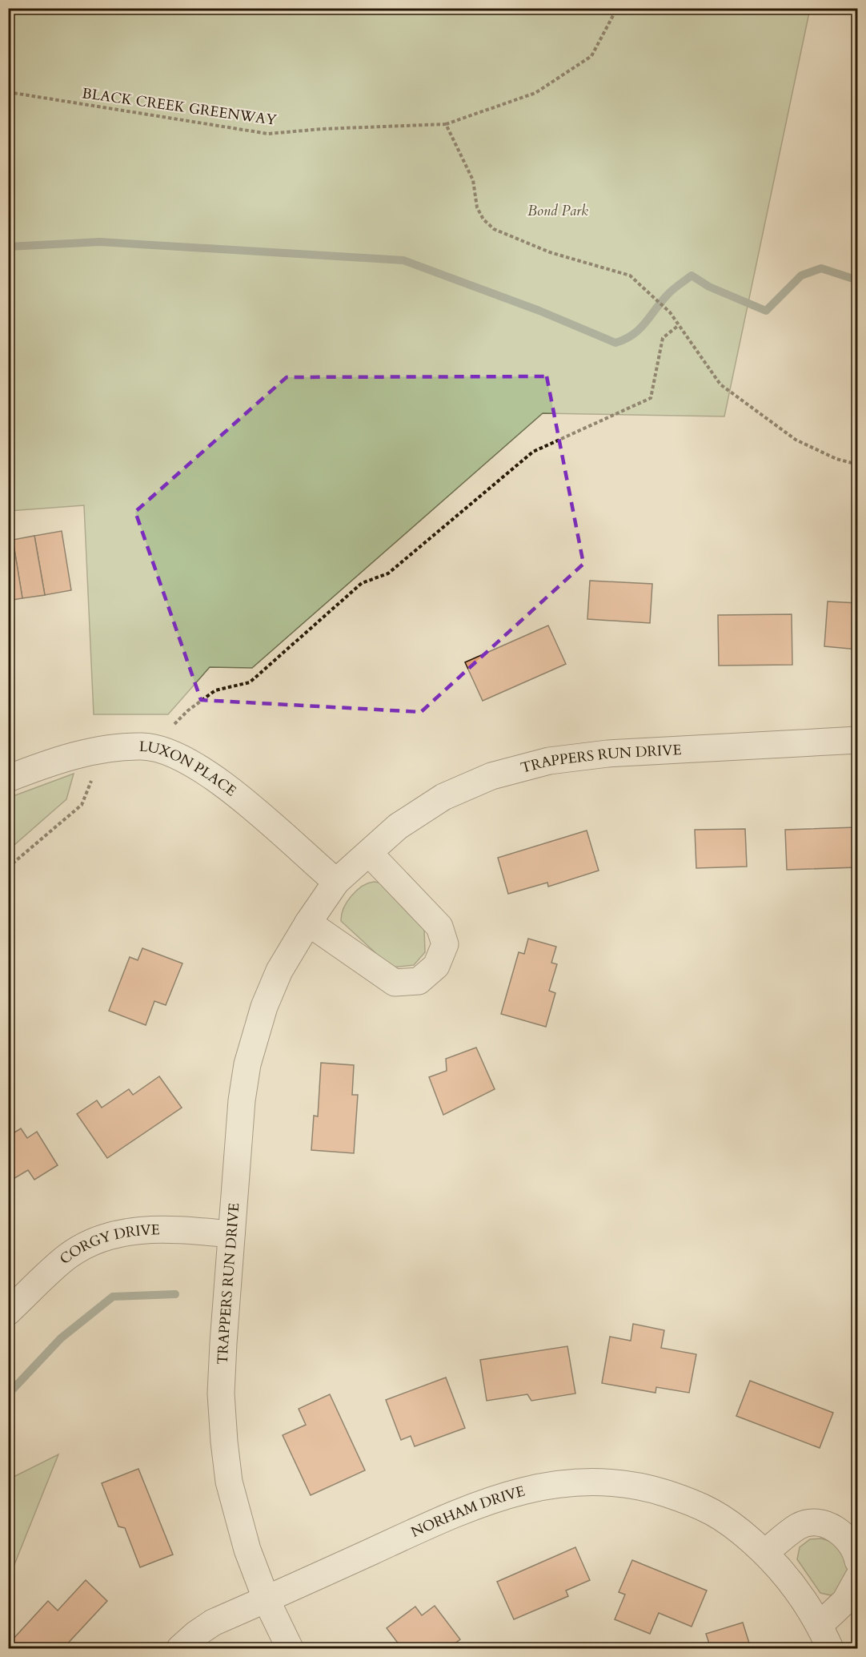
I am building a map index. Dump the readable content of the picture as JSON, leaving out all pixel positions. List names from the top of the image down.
{
  "streets": {
    "street": [
      "TRAPPERS RUN DRIVE",
      "LUXON PLACE",
      "CORGY DRIVE",
      "NORHAM DRIVE"
    ],
    "path": ["BLACK CREEK GREENWAY"]
  },
  "crossings": [
    ["TRAPPERS RUN DRIVE", "LUXON PLACE"],
    ["TRAPPERS RUN DRIVE", "CORGY DRIVE"],
    ["TRAPPERS RUN DRIVE", "NORHAM DRIVE"]
  ],
  "parks": ["Bond Park"]
}
